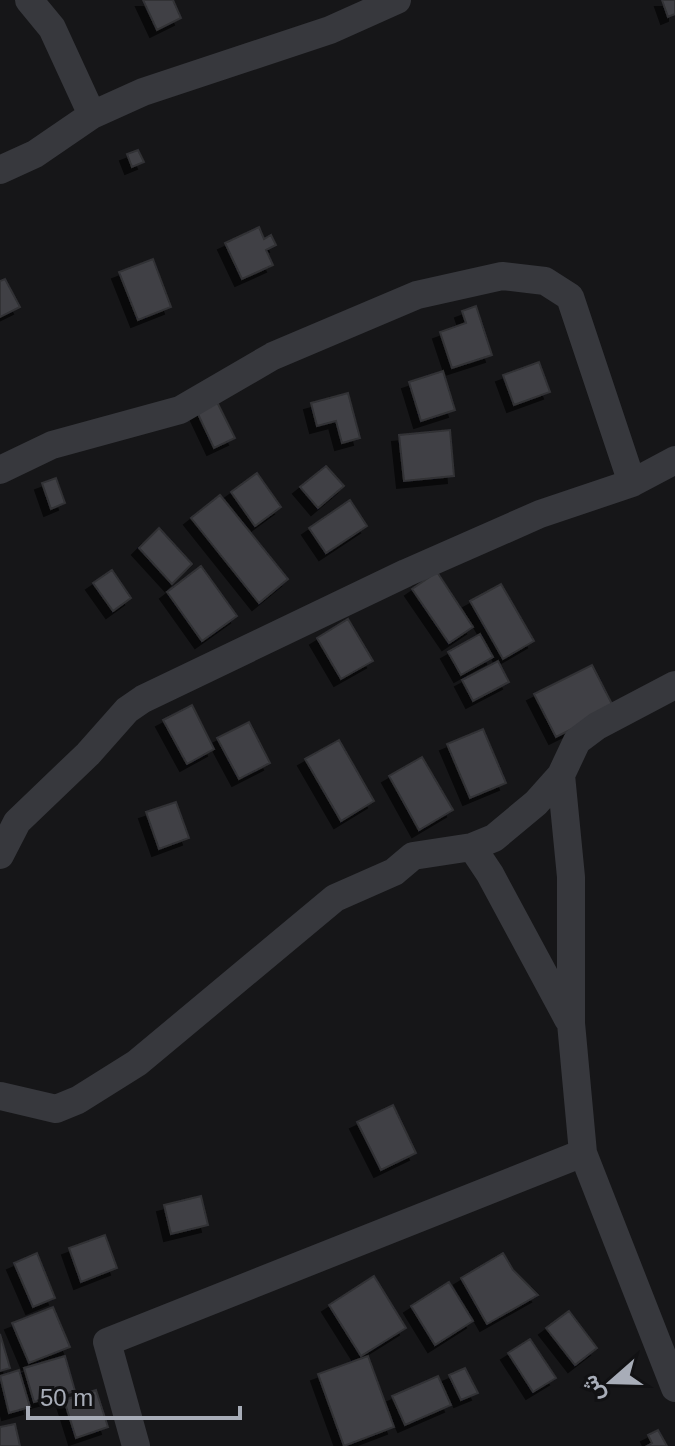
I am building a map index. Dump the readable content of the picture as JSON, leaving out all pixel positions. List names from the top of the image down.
{
  "scale_bar": "50 m",
  "north": "left"
}
